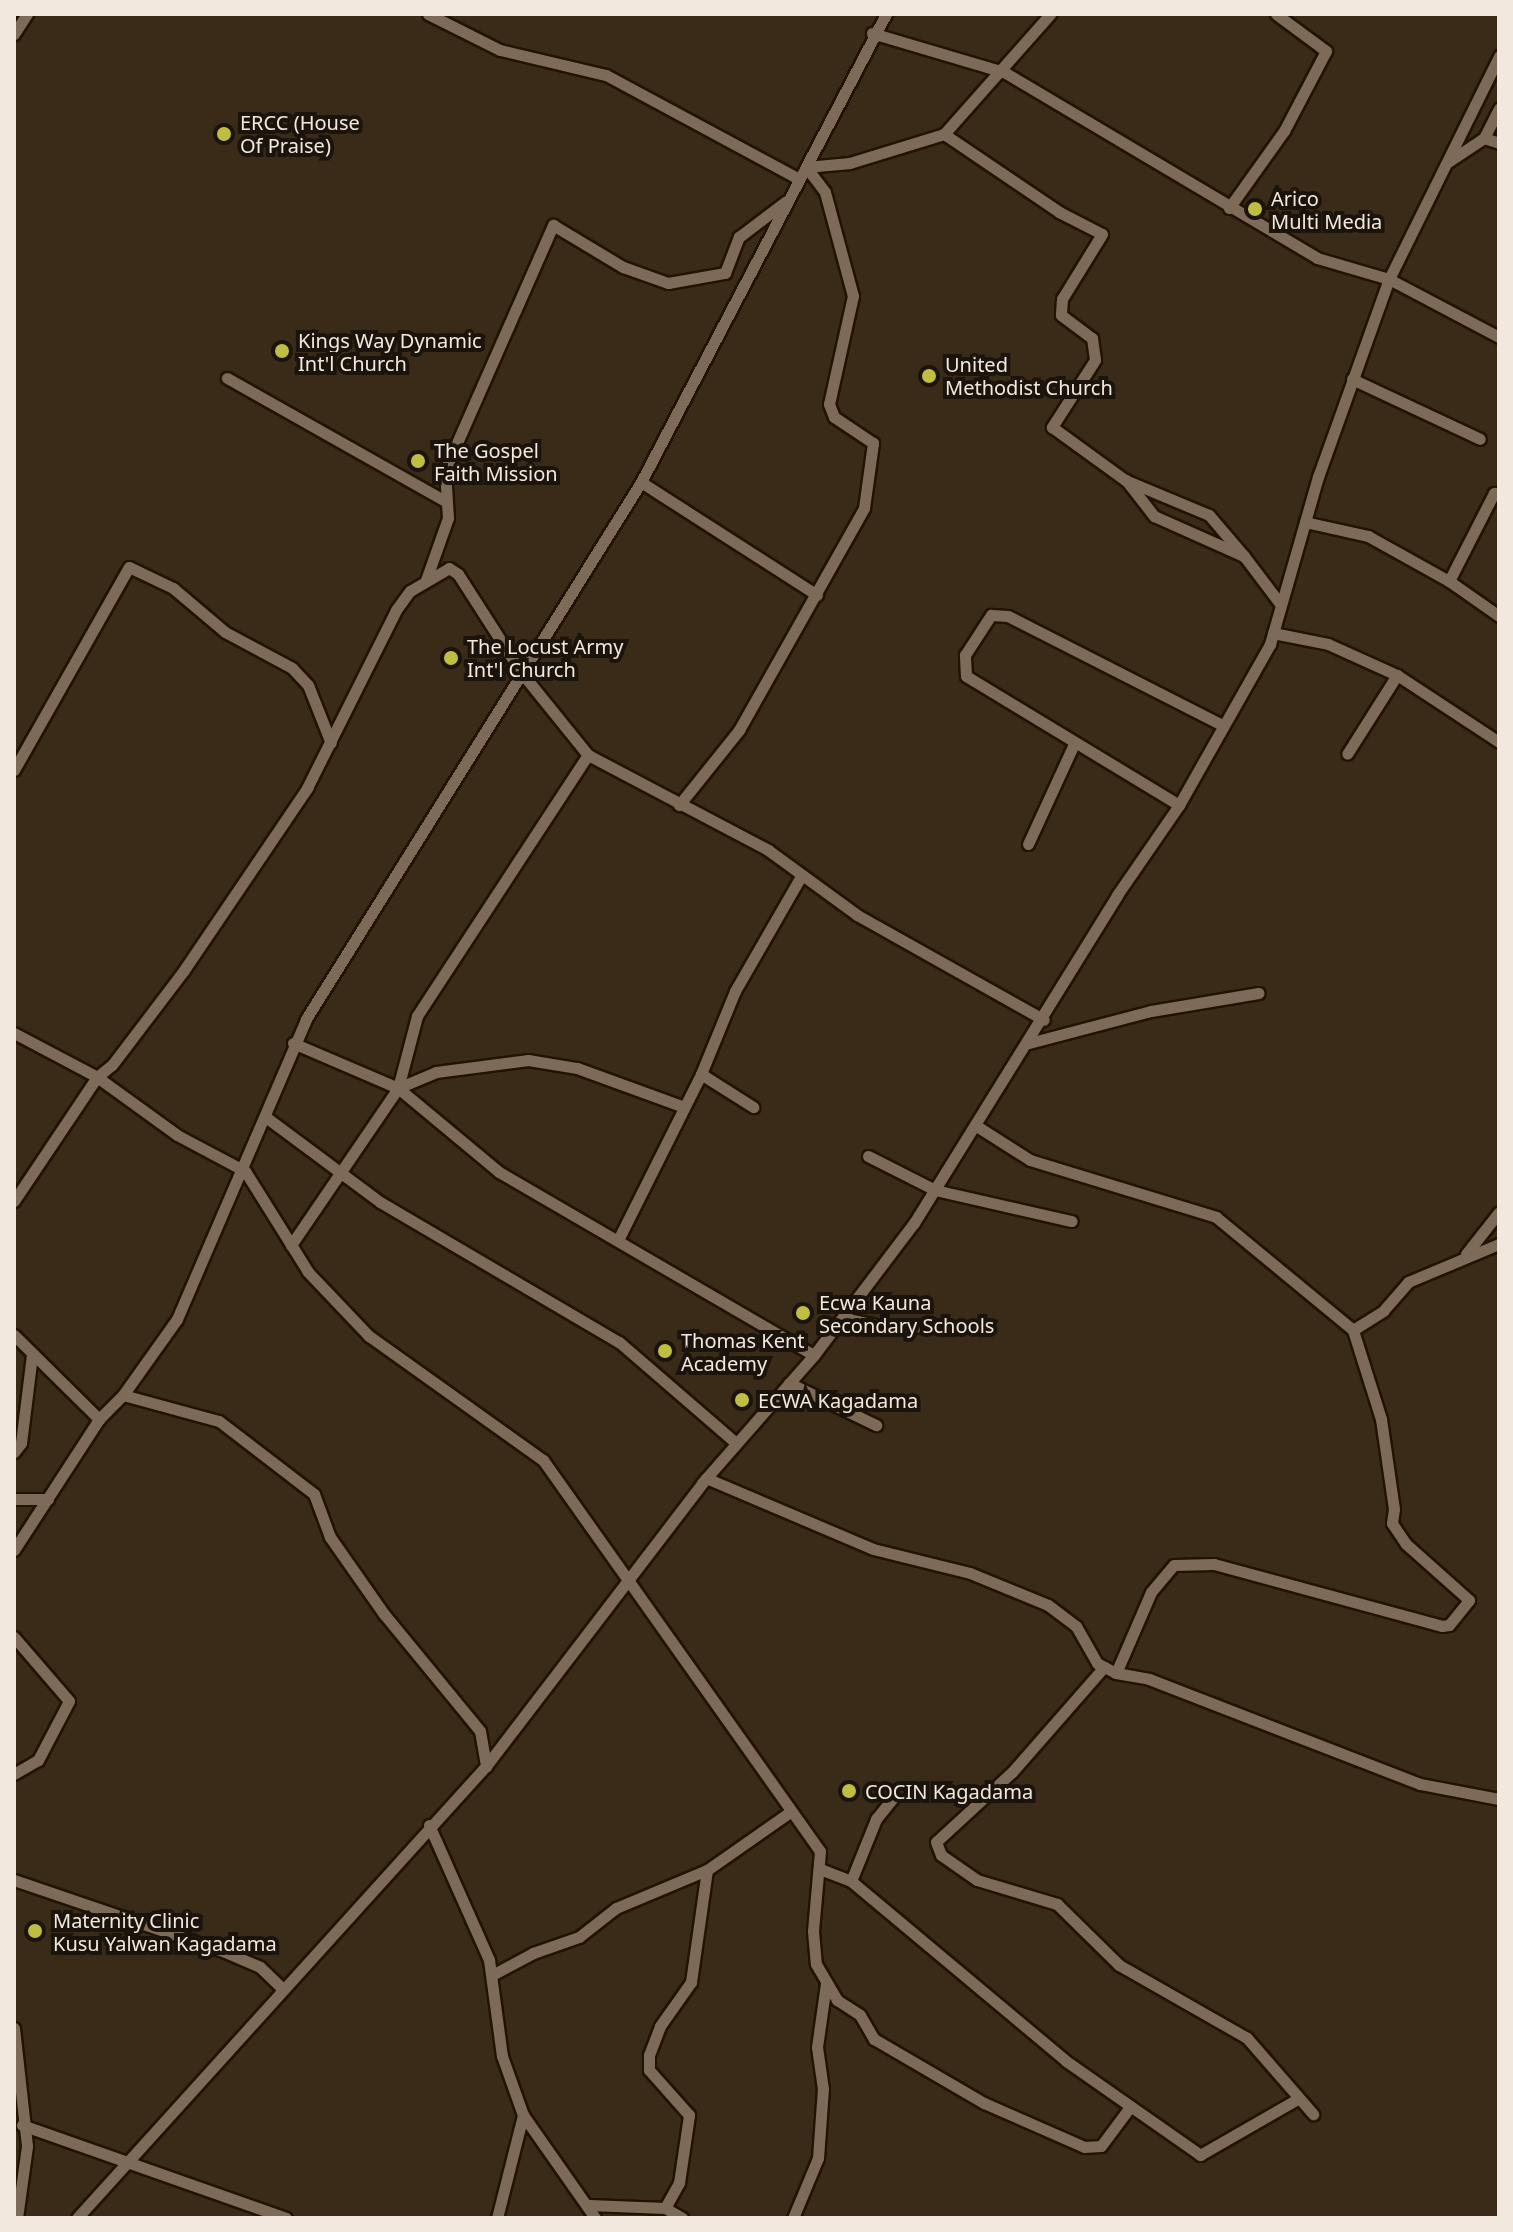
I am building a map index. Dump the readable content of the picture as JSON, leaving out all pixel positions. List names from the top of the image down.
{
  "places": [
    "ERCC (House Of Praise)",
    "Arico Multi Media",
    "Kings Way Dynamic Int'l Church",
    "United Methodist Church",
    "The Gospel Faith Mission",
    "The Locust Army Int'l Church",
    "Ecwa Kauna Secondary Schools",
    "Thomas Kent Academy",
    "ECWA Kagadama",
    "COCIN Kagadama",
    "Maternity Clinic Kusu Yalwan Kagadama"
  ]
}
